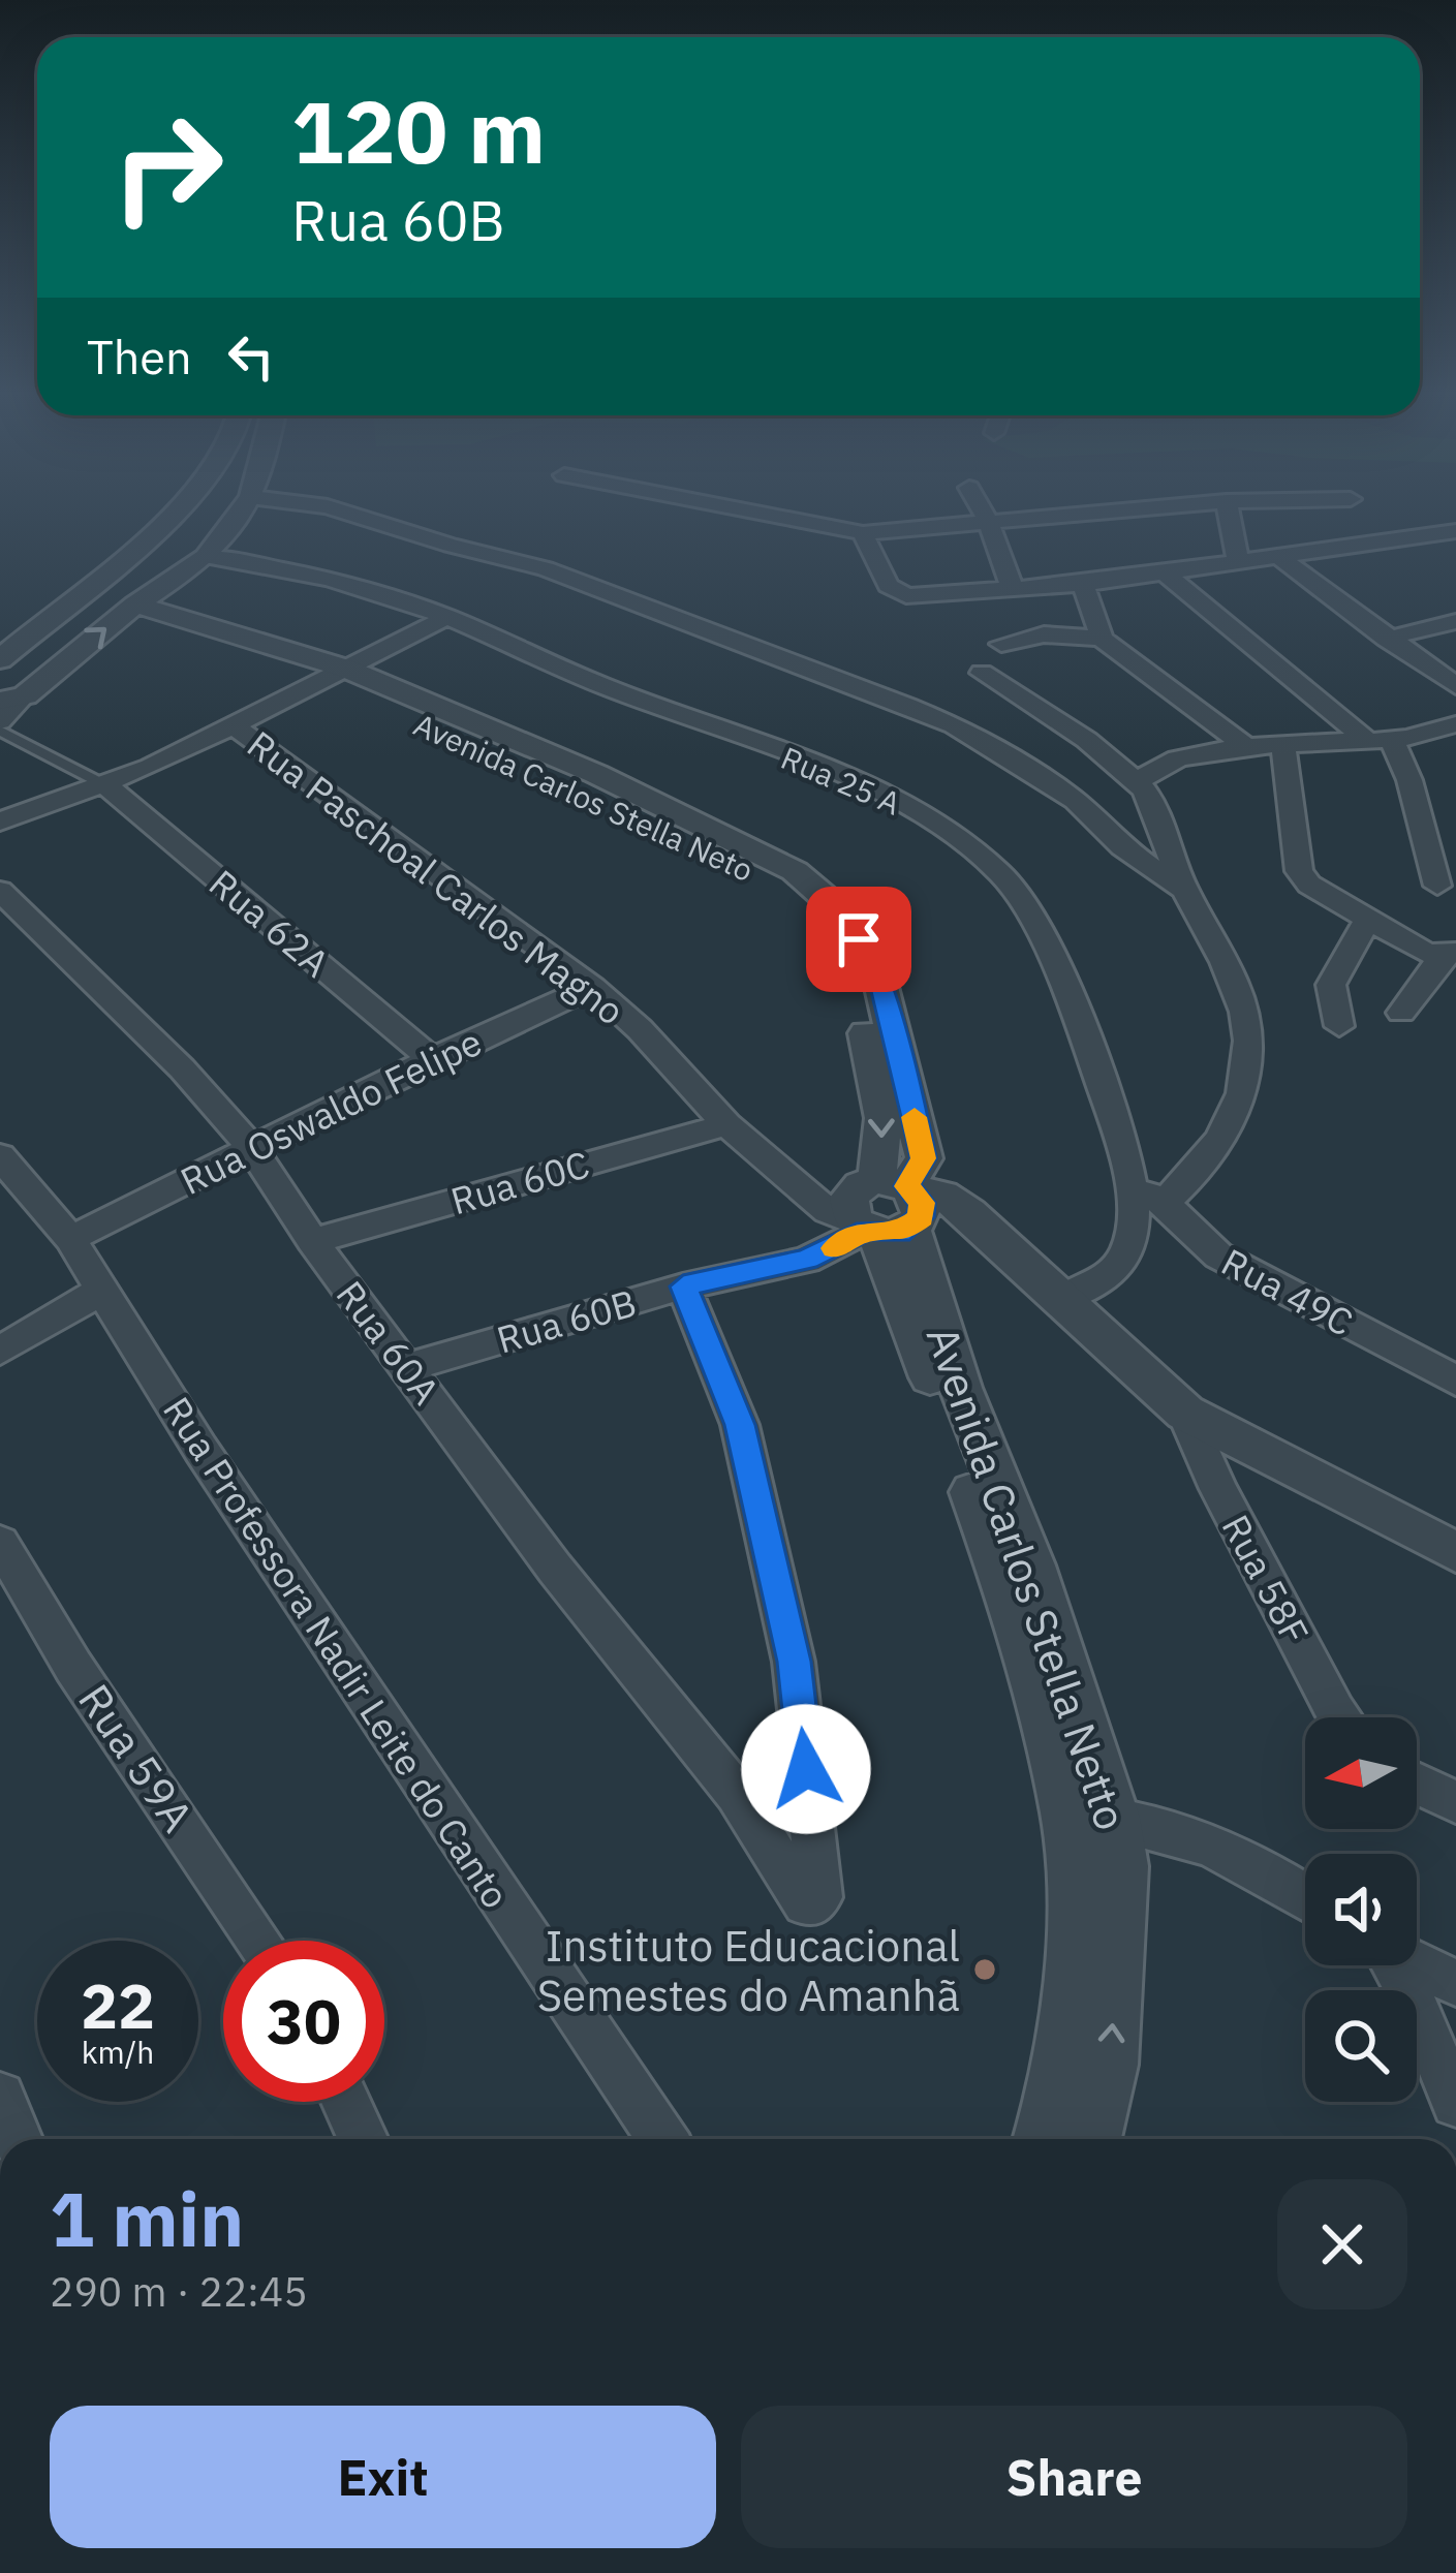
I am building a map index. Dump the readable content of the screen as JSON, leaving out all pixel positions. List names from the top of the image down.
{
  "streets": {
    "street": [
      "Rua 25 A",
      "Avenida Carlos Stella Neto",
      "Rua Paschoal Carlos Magno",
      "Rua 62A",
      "Rua Oswaldo Felipe",
      "Rua 60C",
      "Rua 49C",
      "Rua 60B",
      "Rua 60A",
      "Avenida Carlos Stella Netto",
      "Rua 58F",
      "Rua Professora Nadir Leite do Canto",
      "Rua 59A"
    ]
  },
  "crossings": [
    ["Rua 25 A", "Rua 49C"],
    ["Avenida Carlos Stella Neto", "Rua Paschoal Carlos Magno"],
    ["Avenida Carlos Stella Neto", "Rua 60B"],
    ["Avenida Carlos Stella Neto", "Avenida Carlos Stella Netto"],
    ["Rua Paschoal Carlos Magno", "Rua Oswaldo Felipe"],
    ["Rua Paschoal Carlos Magno", "Rua 60C"],
    ["Rua Paschoal Carlos Magno", "Rua 60B"],
    ["Rua Paschoal Carlos Magno", "Avenida Carlos Stella Netto"],
    ["Rua 62A", "Rua Oswaldo Felipe"],
    ["Rua Oswaldo Felipe", "Rua 60A"],
    ["Rua Oswaldo Felipe", "Rua Professora Nadir Leite do Canto"],
    ["Rua 60C", "Rua 60A"],
    ["Rua 60B", "Rua 60A"],
    ["Rua 60B", "Avenida Carlos Stella Netto"]
  ],
  "places": ["Instituto Educacional Semestes do Amanhã"],
  "north": "left",
  "page": {
    "turn": ["120 m", "Rua 60B"],
    "then": "Then",
    "speed": "22 km/h",
    "limit": "30",
    "heading": ["1 min", "290 m · 22:45"],
    "buttons": ["Exit", "Share"]
  }
}
